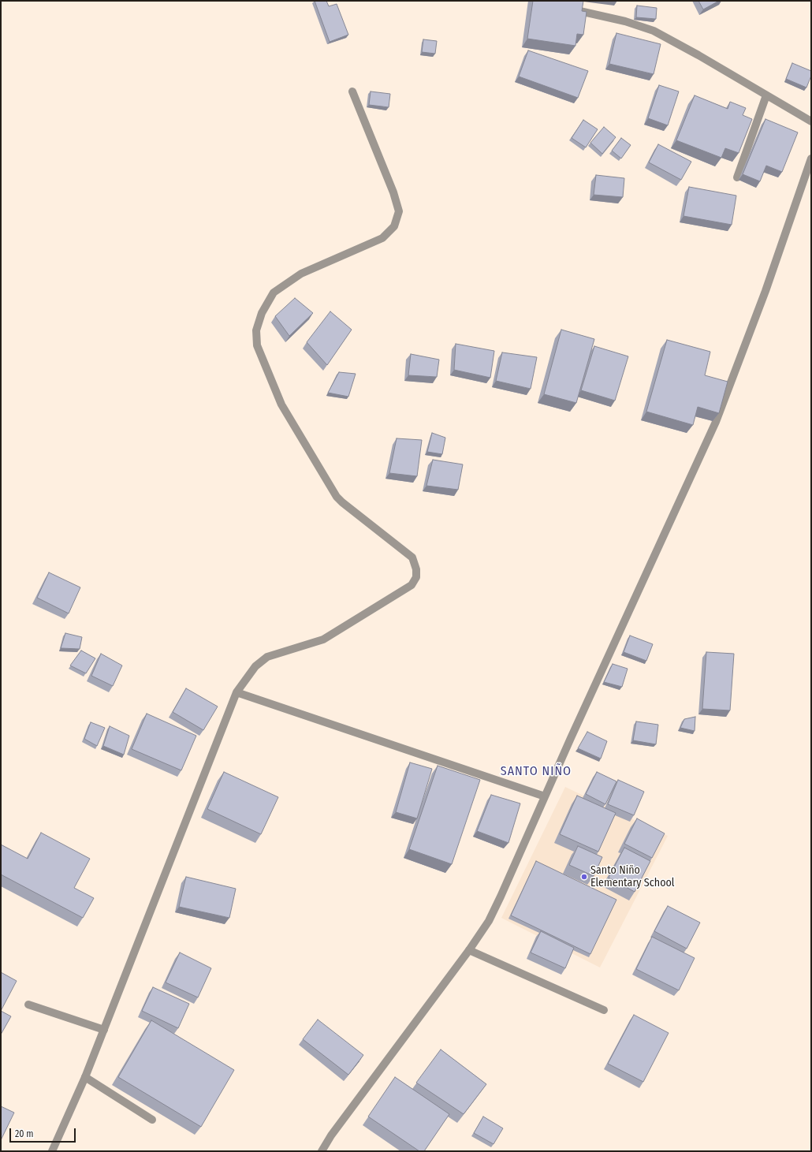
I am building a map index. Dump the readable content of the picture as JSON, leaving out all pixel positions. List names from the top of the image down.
{
  "districts": ["SANTO NIÑO"],
  "places": ["Santo Niño Elementary School"],
  "scale_bar": "20 m"
}
